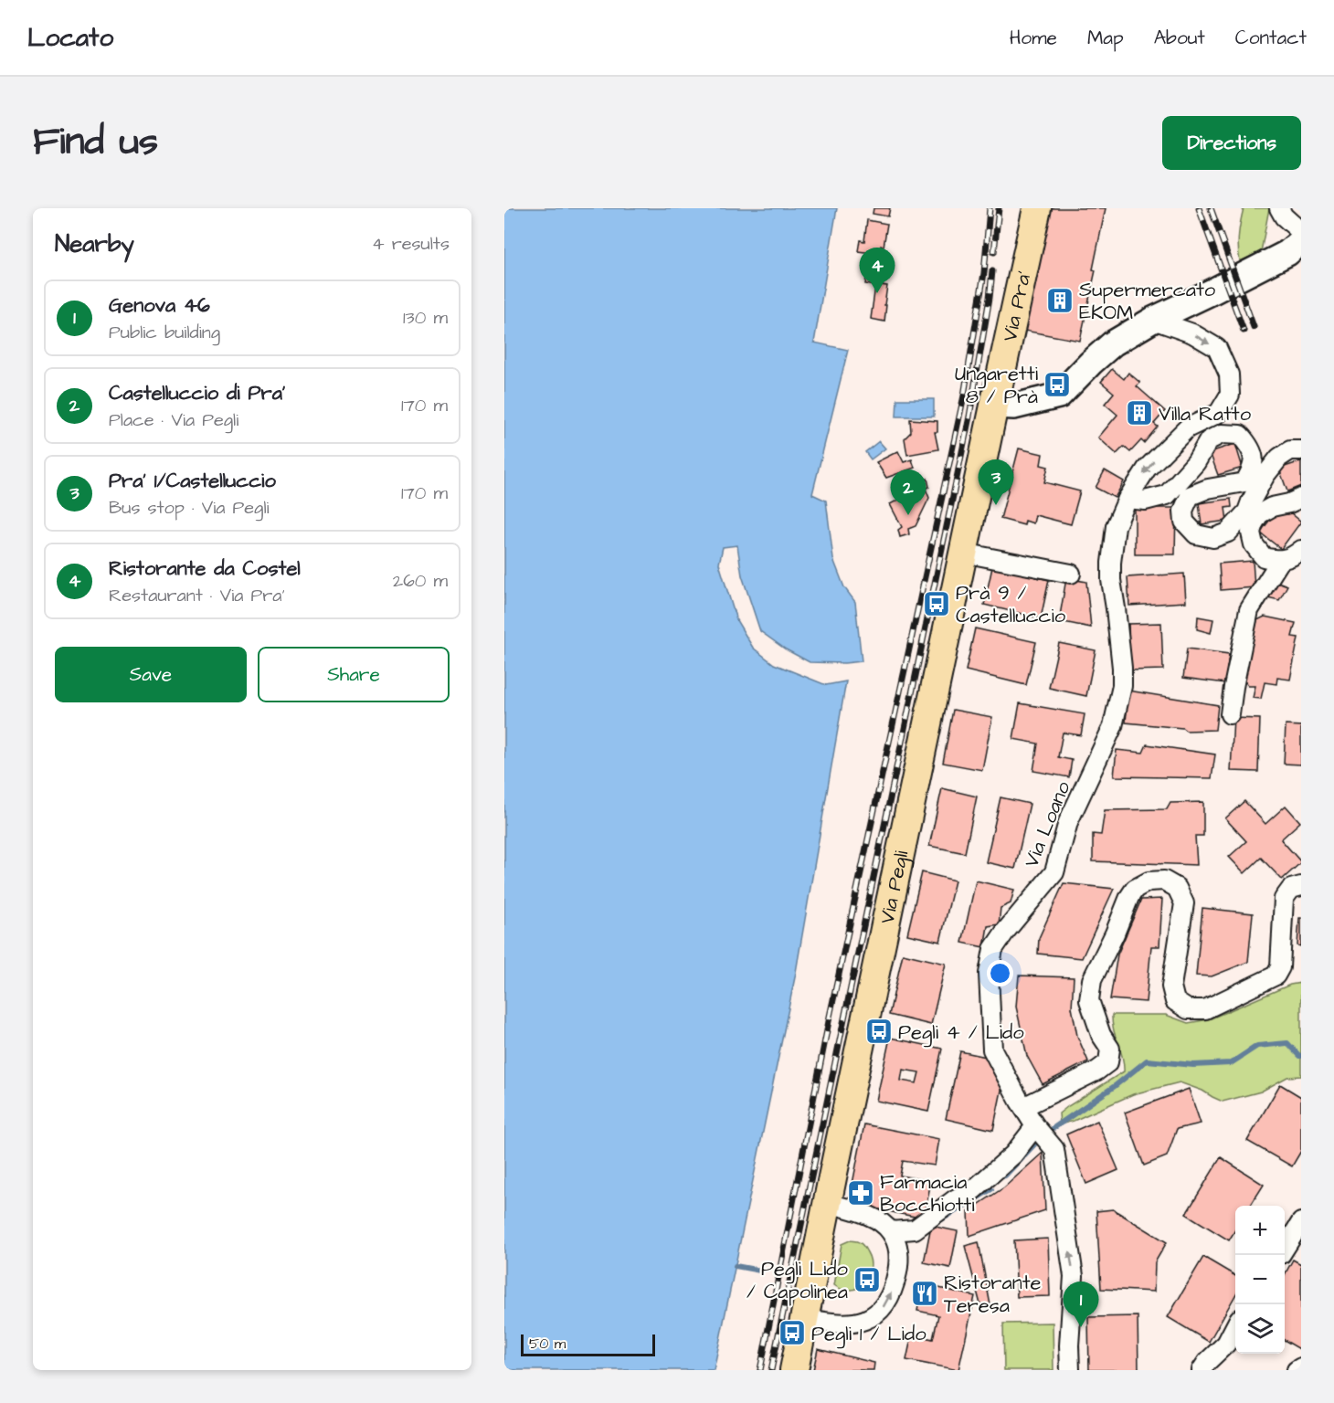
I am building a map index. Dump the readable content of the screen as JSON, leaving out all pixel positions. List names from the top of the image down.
{
  "streets": {
    "main road": ["Via Pra'", "Via Pegli"],
    "street": ["Via Loano"]
  },
  "crossings": [
    ["Via Pra'", "Via Pegli"]
  ],
  "places": {
    "building": ["Supermercato EKOM", "Villa Ratto"],
    "bus stop": [
      "Ungaretti 8 / Prà",
      "Prà 9 / Castelluccio",
      "Pegli 4 / Lido",
      "Pegli Lido / Capolinea",
      "Pegli 1 / Lido"
    ],
    "pharmacy": ["Farmacia Bocchiotti"],
    "restaurant": ["Ristorante Teresa"]
  },
  "scale_bar": "50 m",
  "page": {
    "header": "Locato",
    "nav": [
      "Home",
      "Map",
      "About",
      "Contact"
    ],
    "title": "Find us",
    "buttons": [
      "Directions",
      ["Save", "Share"]
    ],
    "heading": ["Nearby", "4 results"],
    "pins": [
      "4",
      "3",
      "2",
      "1"
    ],
    "list": [
      {
        "mark": "1",
        "name": "Genova 46",
        "note": "Public building",
        "value": "130 m"
      },
      {
        "mark": "2",
        "name": "Castelluccio di Pra'",
        "note": "Place · Via Pegli",
        "value": "170 m"
      },
      {
        "mark": "3",
        "name": "Pra' 1/Castelluccio",
        "note": "Bus stop · Via Pegli",
        "value": "170 m"
      },
      {
        "mark": "4",
        "name": "Ristorante da Costel",
        "note": "Restaurant · Via Pra'",
        "value": "260 m"
      }
    ],
    "map_buttons": ["+", "−"],
    "scale": "50 m"
  }
}
